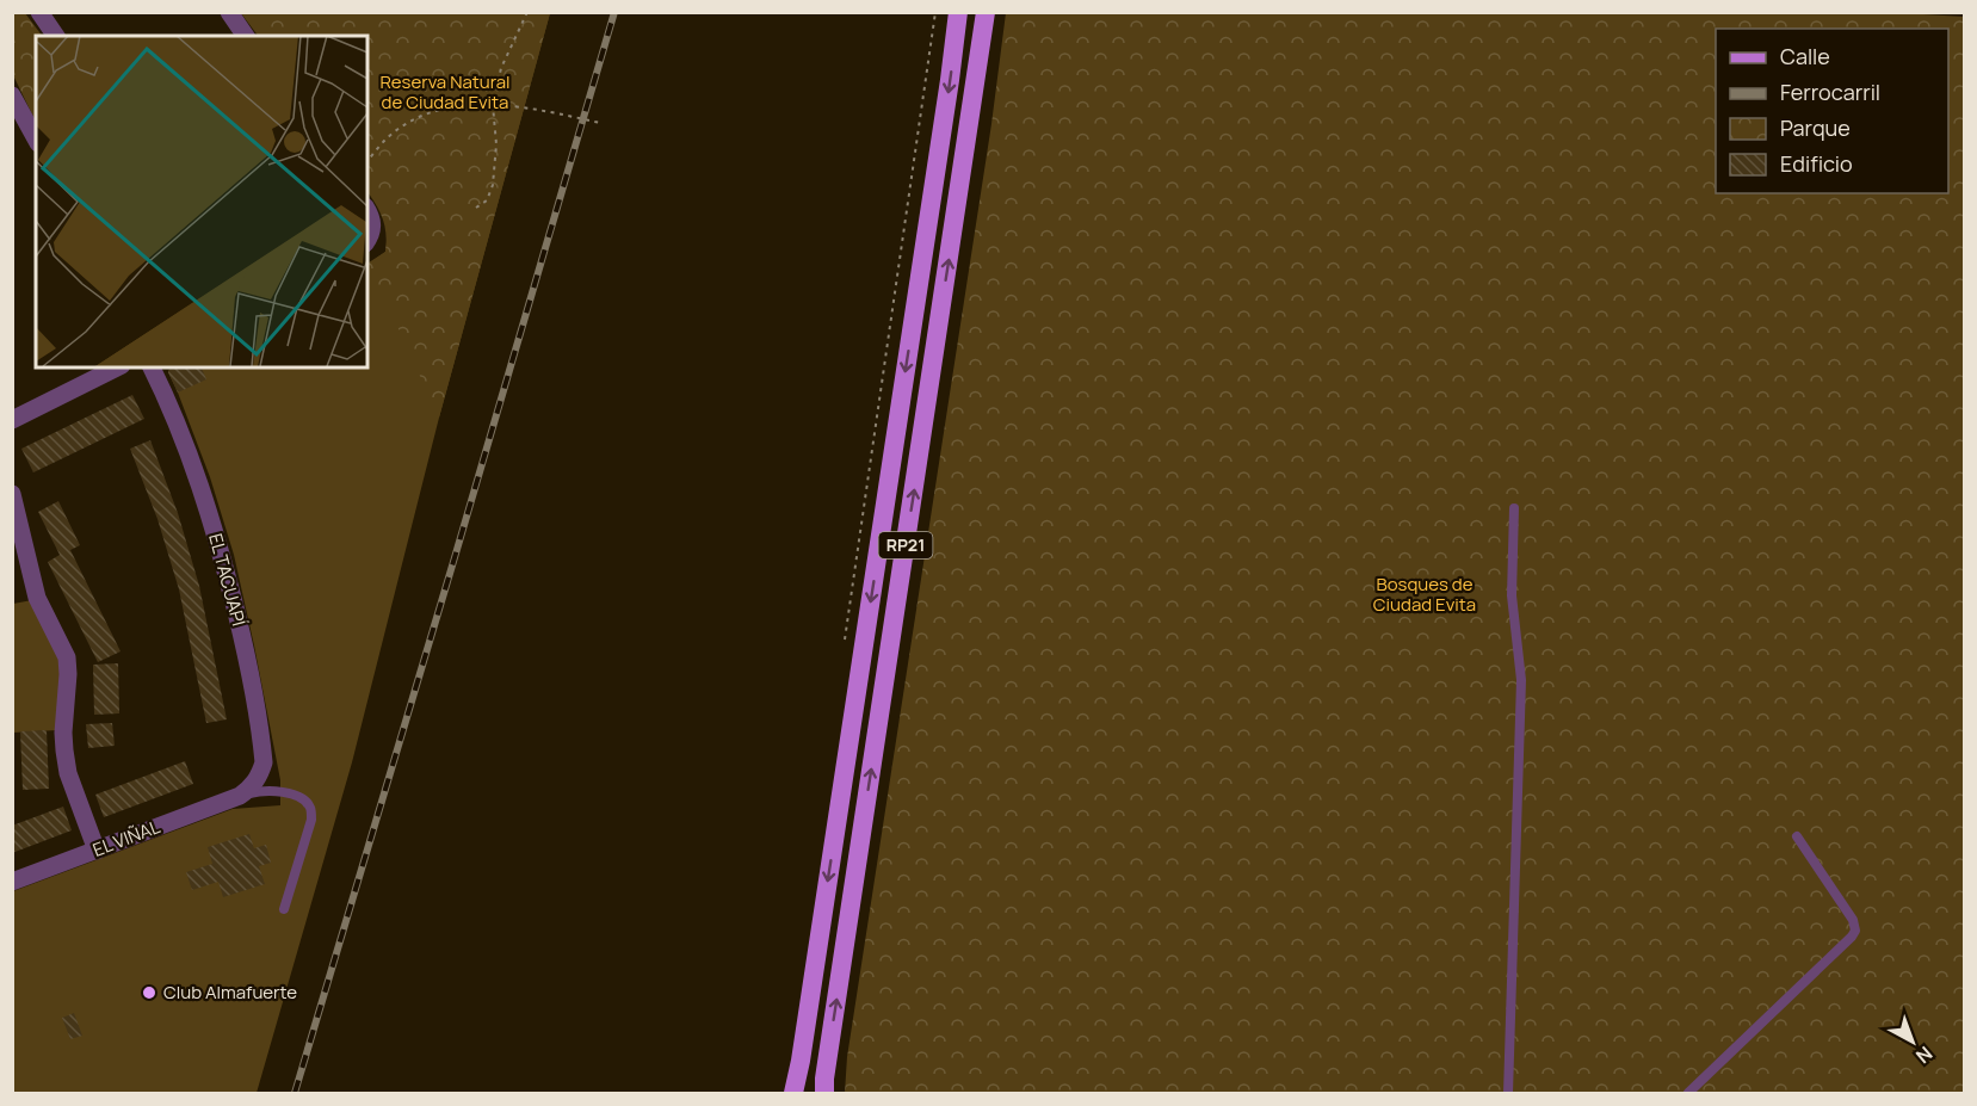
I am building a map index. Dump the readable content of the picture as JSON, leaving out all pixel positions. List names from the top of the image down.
{
  "streets": {
    "main road": ["RP21"],
    "street": ["EL TACUAPÍ", "EL VIÑAL"]
  },
  "crossings": [
    ["EL TACUAPÍ", "EL VIÑAL"]
  ],
  "parks": ["Reserva Natural de Ciudad Evita", "Bosques de Ciudad Evita"],
  "places": ["Club Almafuerte"],
  "legend": [
    "Calle",
    "Ferrocarril",
    "Parque",
    "Edificio"
  ],
  "north": "bottom right"
}
